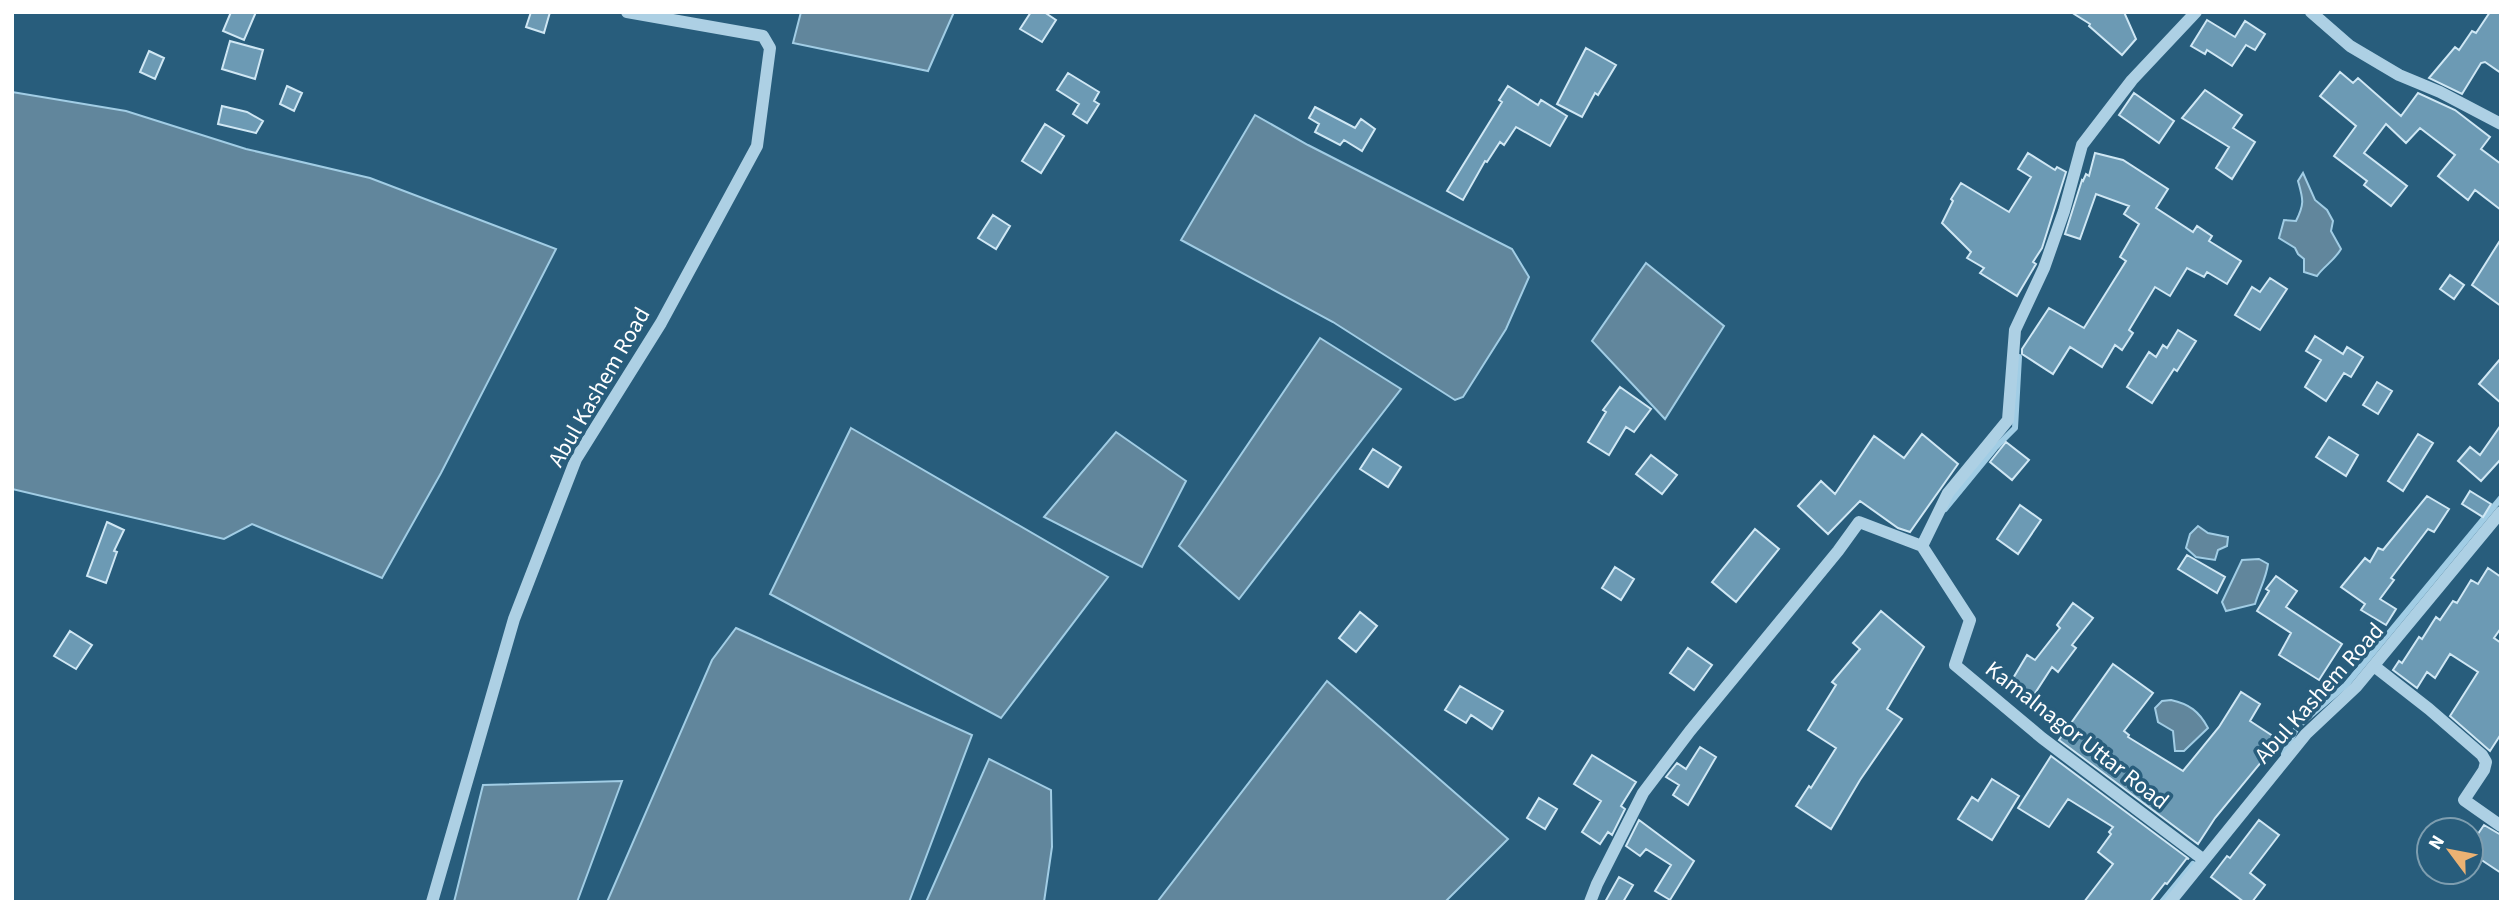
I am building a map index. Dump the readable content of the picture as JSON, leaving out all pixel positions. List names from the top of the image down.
{
  "streets": {
    "street": ["Abul Kashem Road", "Kamalnagor Uttar Road"]
  },
  "crossings": [
    ["Abul Kashem Road", "Kamalnagor Uttar Road"]
  ],
  "north": "top left"
}
